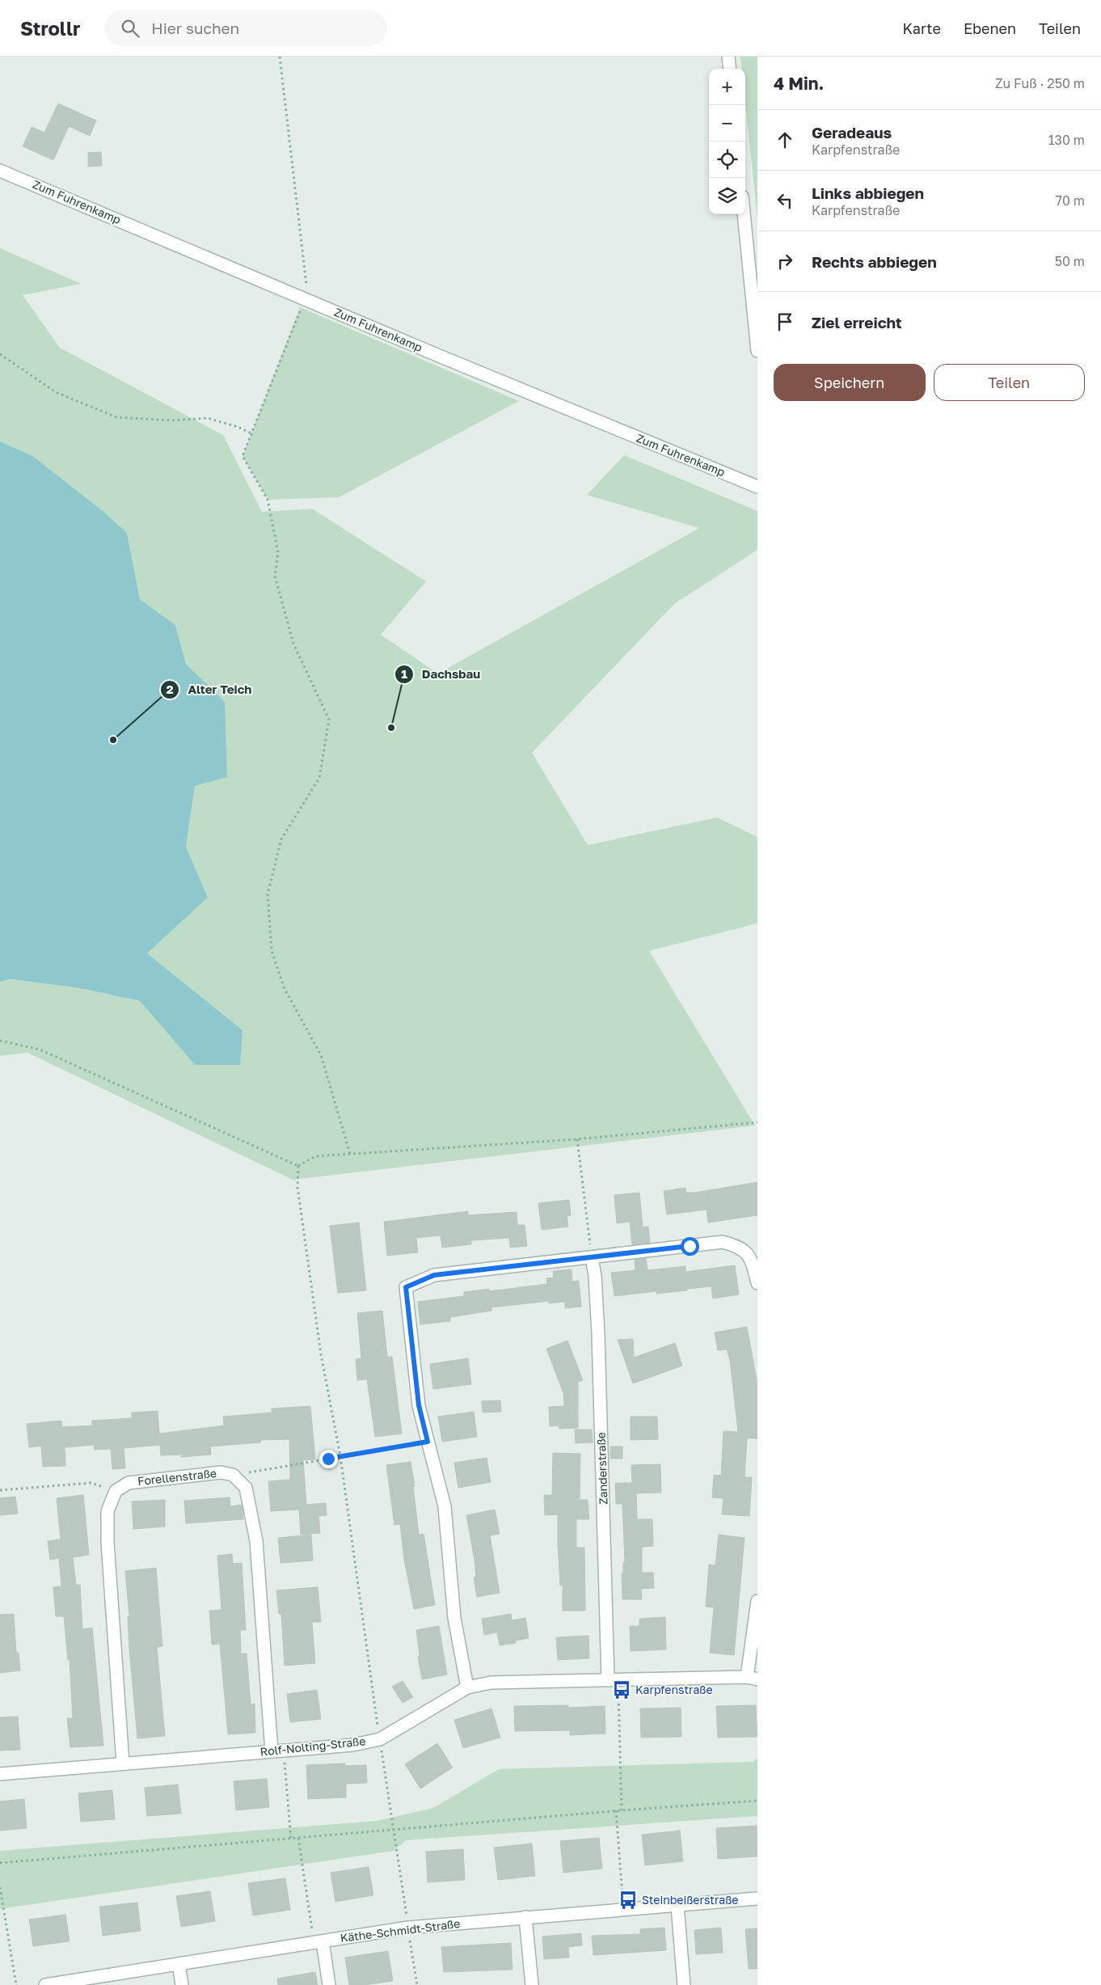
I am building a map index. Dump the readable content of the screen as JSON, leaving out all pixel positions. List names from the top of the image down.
{
  "streets": {
    "street": [
      "Zum Fuhrenkamp",
      "Zanderstraße",
      "Forellenstraße",
      "Rolf-Nolting-Straße",
      "Käthe-Schmidt-Straße"
    ]
  },
  "crossings": [
    ["Zanderstraße", "Rolf-Nolting-Straße"],
    ["Forellenstraße", "Rolf-Nolting-Straße"]
  ],
  "places": {
    "other": ["Dachsbau", "Alter Teich"],
    "bus stop": ["Karpfenstraße", "Steinbeißerstraße"]
  },
  "page": {
    "header": "Strollr",
    "search": "Hier suchen",
    "nav": ["Karte", "Ebenen", "Teilen"],
    "heading": ["4 Min.", "Zu Fuß · 250 m"],
    "map_buttons": ["+", "−"],
    "list": [
      ["Geradeaus", "Karpfenstraße", "130 m"],
      ["Links abbiegen", "Karpfenstraße", "70 m"],
      ["Rechts abbiegen", "50 m"],
      "Ziel erreicht"
    ],
    "buttons": ["Speichern", "Teilen"]
  }
}
